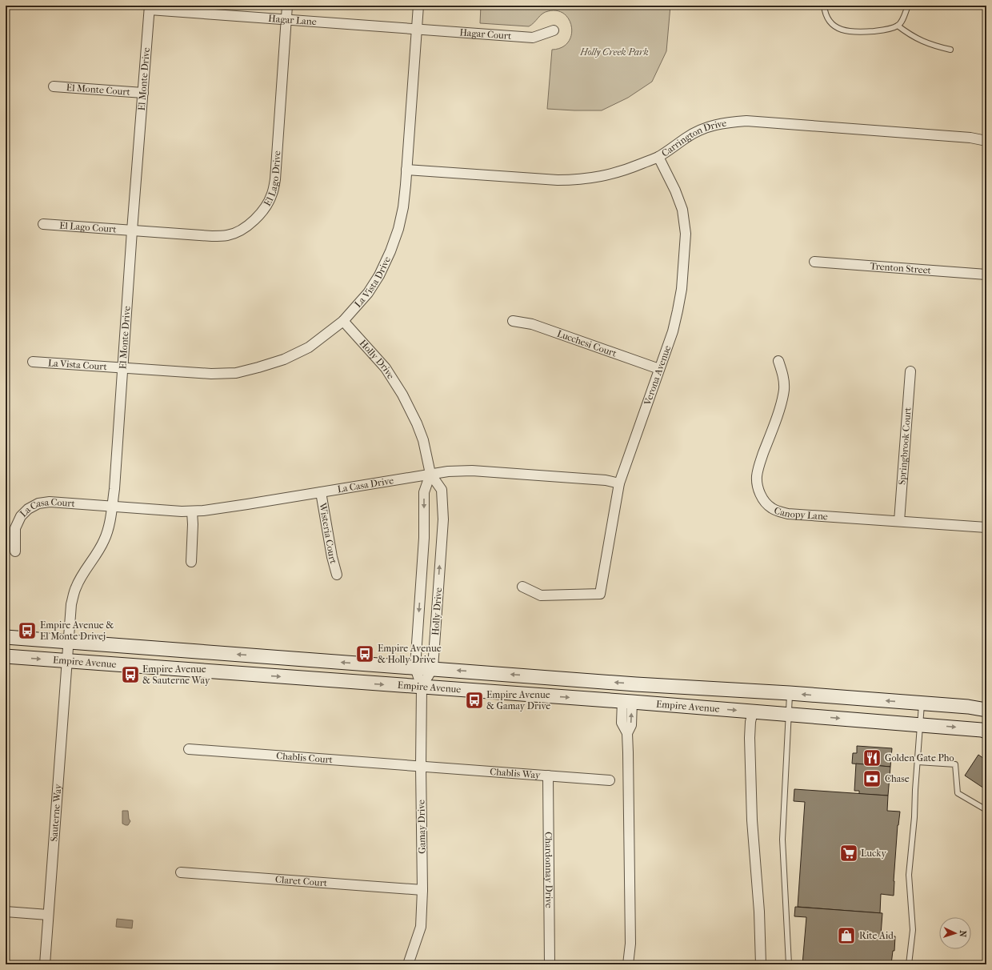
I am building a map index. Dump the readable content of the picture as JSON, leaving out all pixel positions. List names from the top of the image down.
{
  "streets": {
    "main road": ["Empire Avenue"],
    "street": [
      "Hagar Lane",
      "Hagar Court",
      "El Monte Drive",
      "El Monte Court",
      "Carrington Drive",
      "El Lago Drive",
      "El Lago Court",
      "Trenton Street",
      "La Vista Drive",
      "Lucchesi Court",
      "Holly Drive",
      "La Vista Court",
      "Verona Avenue",
      "Springbrook Court",
      "La Casa Drive",
      "La Casa Court",
      "Canopy Lane",
      "Wisteria Court",
      "Chablis Court",
      "Chablis Way",
      "Sauterne Way",
      "Gamay Drive",
      "Chardonnay Drive",
      "Claret Court"
    ]
  },
  "crossings": [
    ["Hagar Lane", "Hagar Court"],
    ["Hagar Lane", "El Monte Drive"],
    ["Hagar Lane", "El Lago Drive"],
    ["Hagar Lane", "La Vista Drive"],
    ["Hagar Court", "La Vista Drive"],
    ["El Monte Drive", "El Monte Court"],
    ["El Monte Drive", "El Lago Drive"],
    ["El Monte Drive", "El Lago Court"],
    ["El Monte Drive", "La Vista Drive"],
    ["El Monte Drive", "La Vista Court"],
    ["El Monte Drive", "La Casa Drive"],
    ["El Monte Drive", "La Casa Court"],
    ["El Monte Drive", "Empire Avenue"],
    ["El Monte Drive", "Sauterne Way"],
    ["Carrington Drive", "La Vista Drive"],
    ["Carrington Drive", "Verona Avenue"],
    ["El Lago Drive", "El Lago Court"],
    ["La Vista Drive", "Holly Drive"],
    ["La Vista Drive", "La Vista Court"],
    ["Lucchesi Court", "Verona Avenue"],
    ["Holly Drive", "La Casa Drive"],
    ["Holly Drive", "Empire Avenue"],
    ["Holly Drive", "Gamay Drive"],
    ["Verona Avenue", "La Casa Drive"],
    ["Springbrook Court", "Canopy Lane"],
    ["La Casa Drive", "La Casa Court"],
    ["La Casa Drive", "Wisteria Court"],
    ["Empire Avenue", "Sauterne Way"],
    ["Empire Avenue", "Gamay Drive"],
    ["Chablis Court", "Chablis Way"],
    ["Chablis Court", "Gamay Drive"],
    ["Chablis Way", "Gamay Drive"],
    ["Chablis Way", "Chardonnay Drive"],
    ["Gamay Drive", "Claret Court"]
  ],
  "parks": ["Holly Creek Park"],
  "places": {
    "bus stop": [
      "Empire Avenue & El Monte Drivej",
      "Empire Avenue & Holly Drive",
      "Empire Avenue & Sauterne Way",
      "Empire Avenue & Gamay Drive"
    ],
    "restaurant": ["Golden Gate Pho"],
    "bank": ["Chase"],
    "supermarket": ["Lucky"],
    "shop": ["Rite Aid"]
  },
  "north": "right"
}
